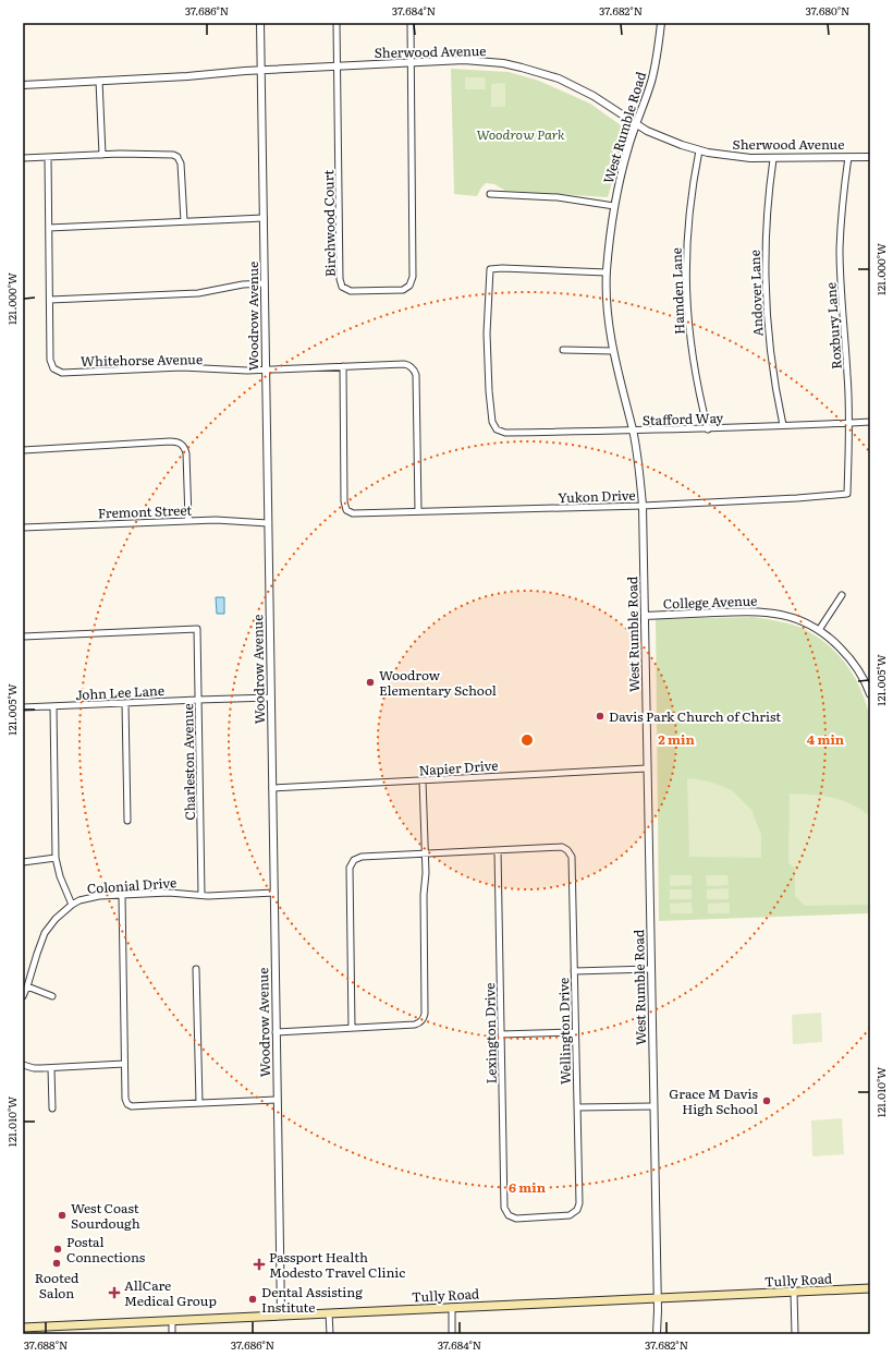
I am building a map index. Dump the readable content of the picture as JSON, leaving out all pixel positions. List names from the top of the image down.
{
  "streets": {
    "main road": ["Tully Road"],
    "street": [
      "Sherwood Avenue",
      "West Rumble Road",
      "Birchwood Court",
      "Hamden Lane",
      "Andover Lane",
      "Woodrow Avenue",
      "Roxbury Lane",
      "Whitehorse Avenue",
      "Stafford Way",
      "Yukon Drive",
      "Fremont Street",
      "College Avenue",
      "John Lee Lane",
      "Charleston Avenue",
      "Napier Drive",
      "Colonial Drive",
      "Wellington Drive",
      "Lexington Drive"
    ]
  },
  "crossings": [
    ["Sherwood Avenue", "West Rumble Road"],
    ["Sherwood Avenue", "Birchwood Court"],
    ["Sherwood Avenue", "Hamden Lane"],
    ["Sherwood Avenue", "Andover Lane"],
    ["Sherwood Avenue", "Woodrow Avenue"],
    ["Sherwood Avenue", "Roxbury Lane"],
    ["West Rumble Road", "Stafford Way"],
    ["West Rumble Road", "Yukon Drive"],
    ["West Rumble Road", "College Avenue"],
    ["West Rumble Road", "Napier Drive"],
    ["West Rumble Road", "Tully Road"],
    ["Hamden Lane", "Stafford Way"],
    ["Andover Lane", "Stafford Way"],
    ["Woodrow Avenue", "Whitehorse Avenue"],
    ["Woodrow Avenue", "Fremont Street"],
    ["Woodrow Avenue", "John Lee Lane"],
    ["Woodrow Avenue", "Napier Drive"],
    ["Woodrow Avenue", "Colonial Drive"],
    ["Woodrow Avenue", "Tully Road"],
    ["Roxbury Lane", "Stafford Way"],
    ["Roxbury Lane", "Yukon Drive"],
    ["Whitehorse Avenue", "Yukon Drive"],
    ["John Lee Lane", "Charleston Avenue"],
    ["Charleston Avenue", "Colonial Drive"],
    ["Wellington Drive", "Lexington Drive"]
  ],
  "parks": ["Woodrow Park"],
  "places": {
    "other": [
      "Woodrow Elementary School",
      "Davis Park Church of Christ",
      "Grace M Davis High School",
      "West Coast Sourdough",
      "Postal Connections",
      "Rooted Salon",
      "Dental Assisting Institute"
    ],
    "health": ["Passport Health Modesto Travel Clinic", "AllCare Medical Group"]
  },
  "coordinates": [
    "37.686°N",
    "37.684°N",
    "37.682°N",
    "37.680°N",
    "121.000°W",
    "121.005°W",
    "121.010°W",
    "37.688°N"
  ],
  "rings": ["2 min", "4 min", "6 min"]
}
